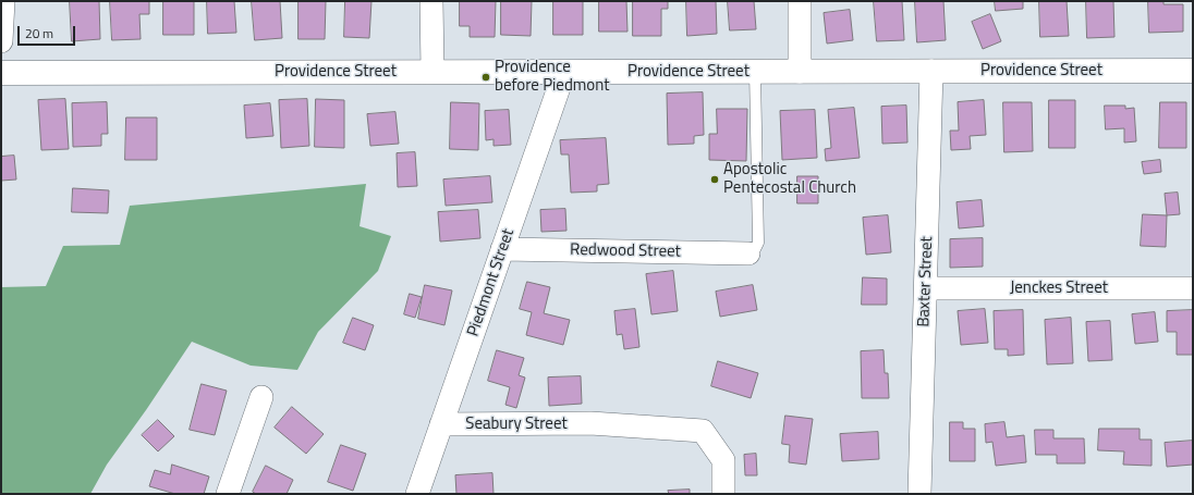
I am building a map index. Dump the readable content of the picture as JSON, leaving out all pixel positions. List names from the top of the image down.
{
  "streets": {
    "main road": ["Providence Street"],
    "street": [
      "Redwood Street",
      "Baxter Street",
      "Piedmont Street",
      "Jenckes Street",
      "Seabury Street"
    ]
  },
  "crossings": [
    ["Providence Street", "Baxter Street"],
    ["Providence Street", "Piedmont Street"],
    ["Redwood Street", "Piedmont Street"],
    ["Baxter Street", "Jenckes Street"],
    ["Piedmont Street", "Seabury Street"]
  ],
  "places": ["Providence before Piedmont", "Apostolic Pentecostal Church"],
  "scale_bar": "20 m"
}
